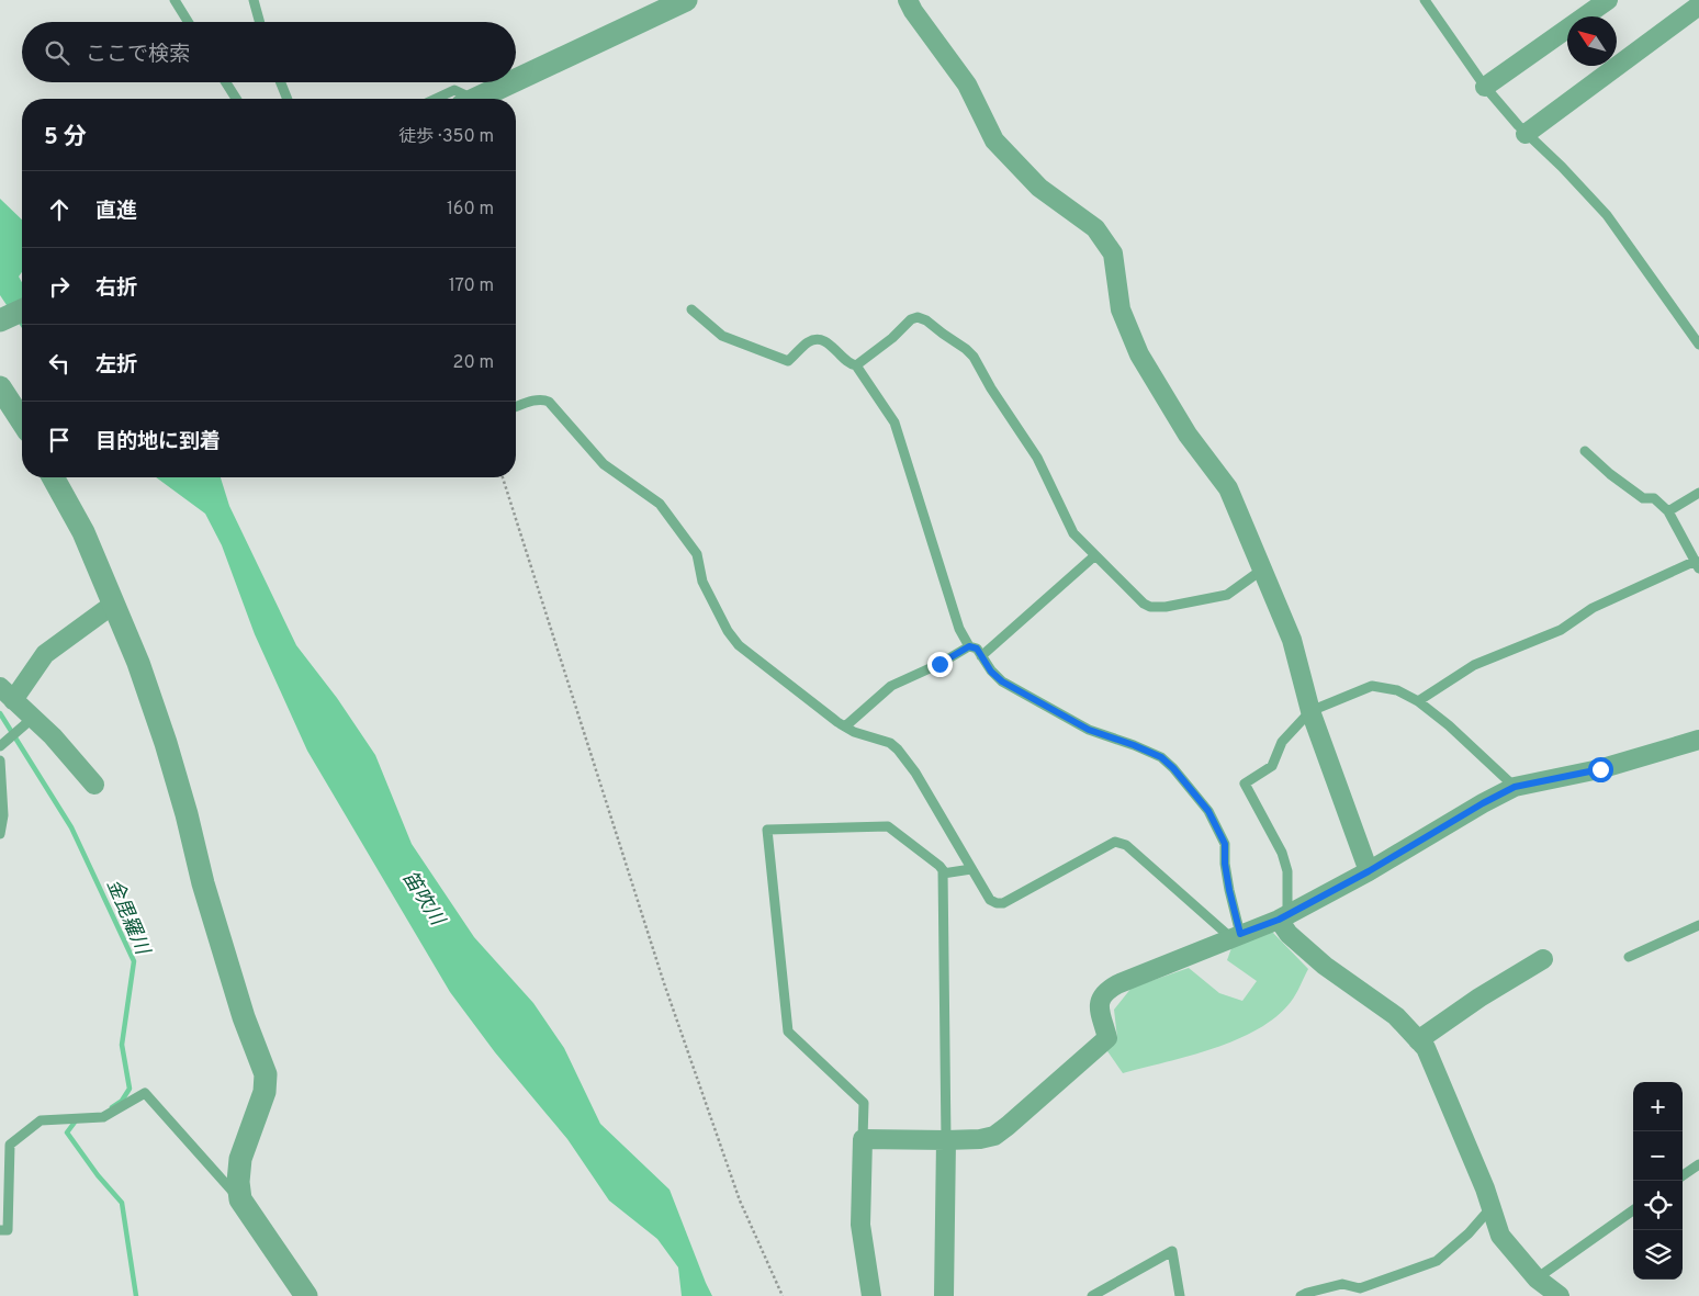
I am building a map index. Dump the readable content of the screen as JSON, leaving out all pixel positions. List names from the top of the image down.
{
  "water": ["笛吹川", "金毘羅川"],
  "north": "top left",
  "page": {
    "search": "ここで検索",
    "heading": ["5 分", "徒歩 · 350 m"],
    "list": [
      ["直進", "160 m"],
      ["右折", "170 m"],
      ["左折", "20 m"],
      "目的地に到着"
    ],
    "map_buttons": ["+", "−"]
  }
}
